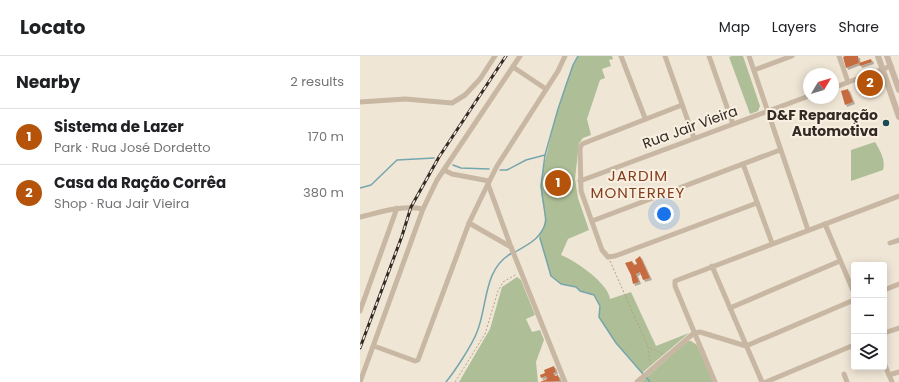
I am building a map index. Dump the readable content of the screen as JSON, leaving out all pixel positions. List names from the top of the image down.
{
  "streets": {
    "street": ["Rua Jair Vieira"]
  },
  "districts": ["JARDIM MONTERREY"],
  "places": ["D&F Reparação Automotiva"],
  "north": "top right",
  "page": {
    "header": "Locato",
    "nav": ["Map", "Layers", "Share"],
    "heading": ["Nearby", "2 results"],
    "pins": ["2", "1"],
    "list": [
      {
        "mark": "1",
        "name": "Sistema de Lazer",
        "note": "Park · Rua José Dordetto",
        "value": "170 m"
      },
      {
        "mark": "2",
        "name": "Casa da Ração Corrêa",
        "note": "Shop · Rua Jair Vieira",
        "value": "380 m"
      }
    ],
    "map_buttons": ["+", "−"]
  }
}
